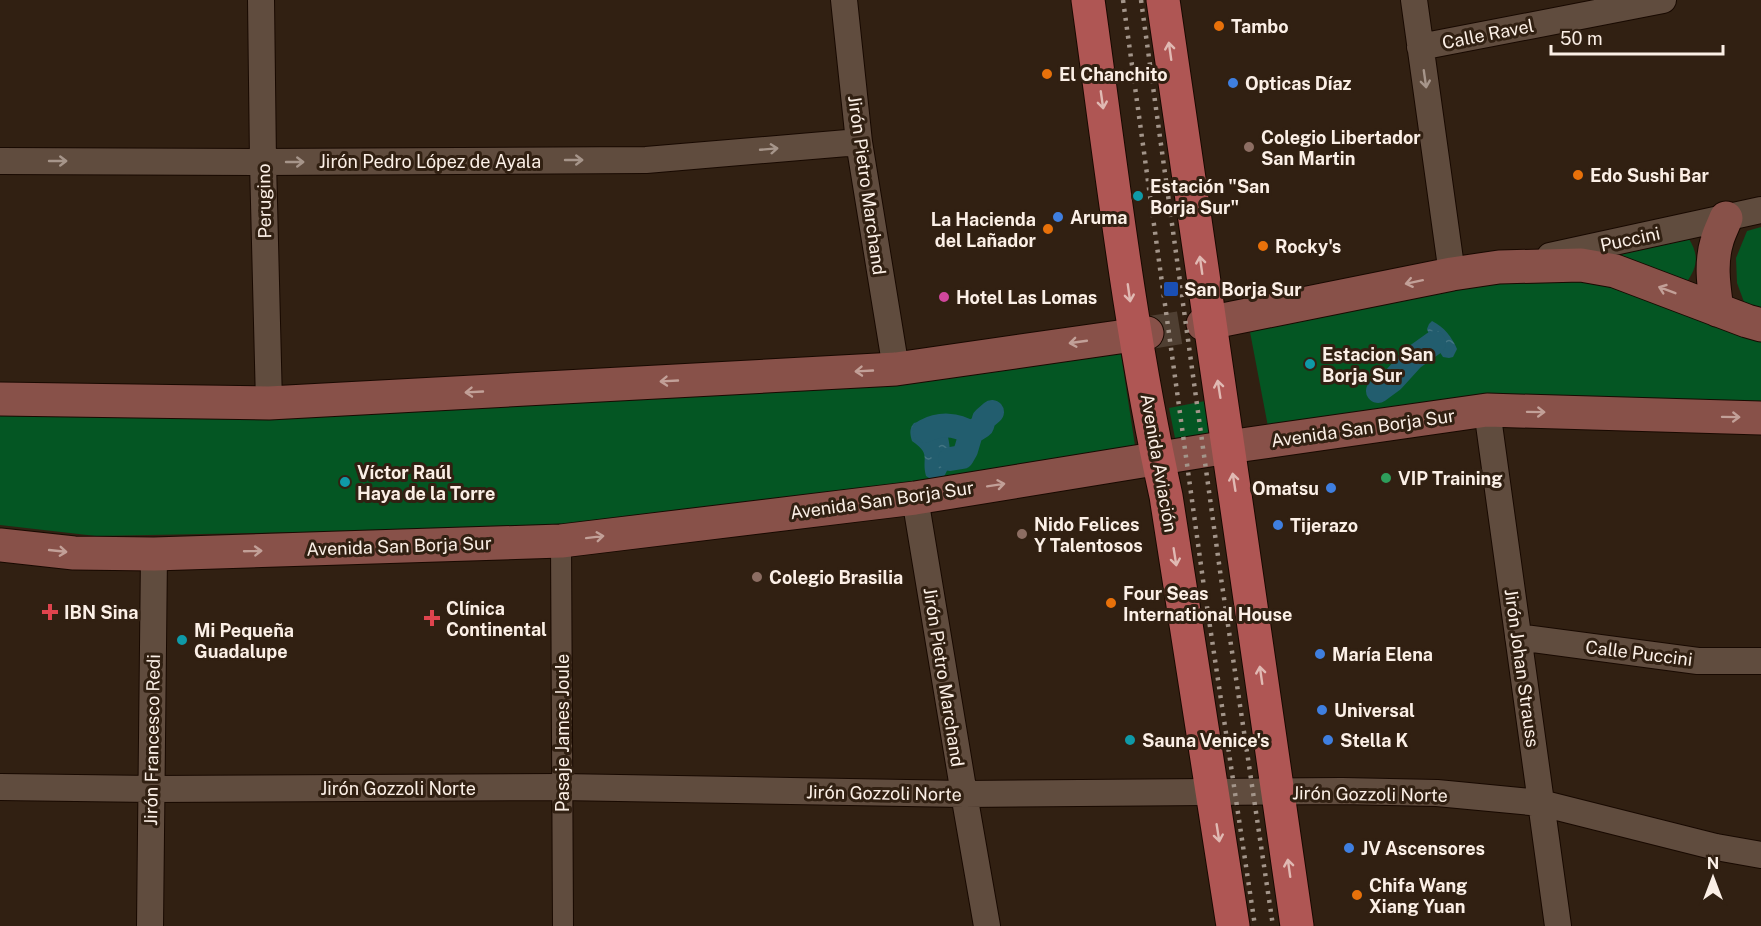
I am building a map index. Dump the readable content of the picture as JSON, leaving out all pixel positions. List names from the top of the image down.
{
  "streets": {
    "main road": ["Avenida San Borja Sur", "Avenida Aviación"],
    "street": [
      "Calle Ravel",
      "Jirón Pedro López de Ayala",
      "Jirón Pietro Marchand",
      "Perugino",
      "Puccini",
      "Calle Puccini",
      "Jirón Johan Strauss",
      "Pasaje James Joule",
      "Jirón Francesco Redi",
      "Jirón Gozzoli Norte"
    ]
  },
  "crossings": [
    ["Jirón Pedro López de Ayala", "Jirón Pietro Marchand"],
    ["Jirón Pedro López de Ayala", "Perugino"],
    ["Jirón Pietro Marchand", "Avenida San Borja Sur"],
    ["Jirón Pietro Marchand", "Jirón Gozzoli Norte"],
    ["Avenida San Borja Sur", "Avenida Aviación"],
    ["Avenida San Borja Sur", "Jirón Johan Strauss"],
    ["Avenida San Borja Sur", "Pasaje James Joule"],
    ["Avenida San Borja Sur", "Jirón Francesco Redi"],
    ["Avenida Aviación", "Jirón Gozzoli Norte"],
    ["Calle Puccini", "Jirón Johan Strauss"],
    ["Jirón Johan Strauss", "Jirón Gozzoli Norte"],
    ["Pasaje James Joule", "Jirón Gozzoli Norte"],
    ["Jirón Francesco Redi", "Jirón Gozzoli Norte"]
  ],
  "one_way": ["Jirón Pedro López de Ayala"],
  "places": {
    "other": [
      "Tambo",
      "El Chanchito",
      "Opticas Díaz",
      "Colegio Libertador San Martin",
      "Edo Sushi Bar",
      "Estación \"San Borja Sur\"",
      "Aruma",
      "La Hacienda del Lañador",
      "Rocky's",
      "Hotel Las Lomas",
      "Estacion San Borja Sur",
      "VIP Training",
      "Víctor Raúl Haya de la Torre",
      "Omatsu",
      "Tijerazo",
      "Nido Felices Y Talentosos",
      "Colegio Brasilia",
      "Four Seas International House",
      "Mi Pequeña Guadalupe",
      "María Elena",
      "Universal",
      "Sauna Venice's",
      "Stella K",
      "JV Ascensores",
      "Chifa Wang Xiang Yuan"
    ],
    "transit": ["San Borja Sur"],
    "health": ["IBN Sina", "Clínica Continental"]
  },
  "scale_bar": "50 m",
  "north": "top"
}
